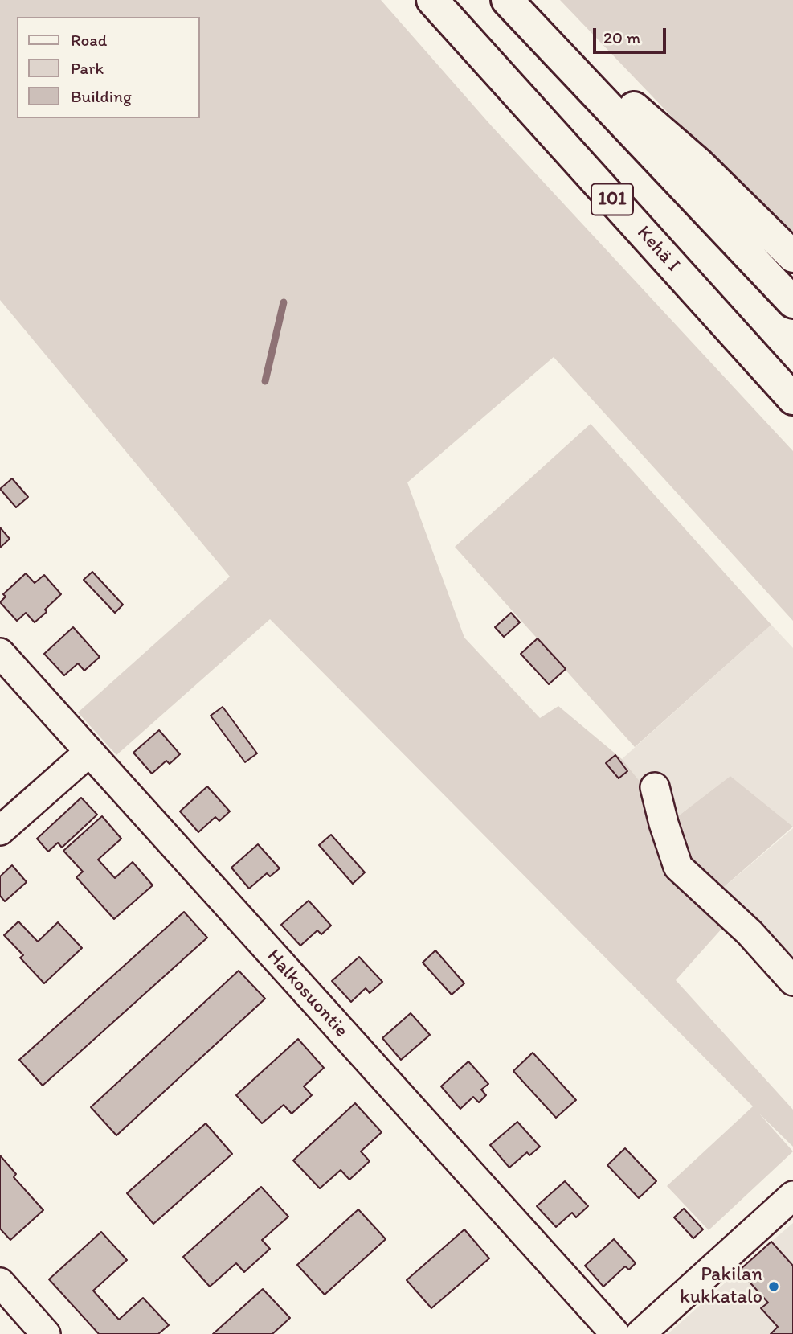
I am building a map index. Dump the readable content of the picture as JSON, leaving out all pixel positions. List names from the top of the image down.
{
  "streets": {
    "highway": ["101", "Kehä I"],
    "street": ["Halkosuontie"]
  },
  "places": ["Pakilan kukkatalo"],
  "legend": ["Road", "Park", "Building"],
  "scale_bar": "20 m"
}
